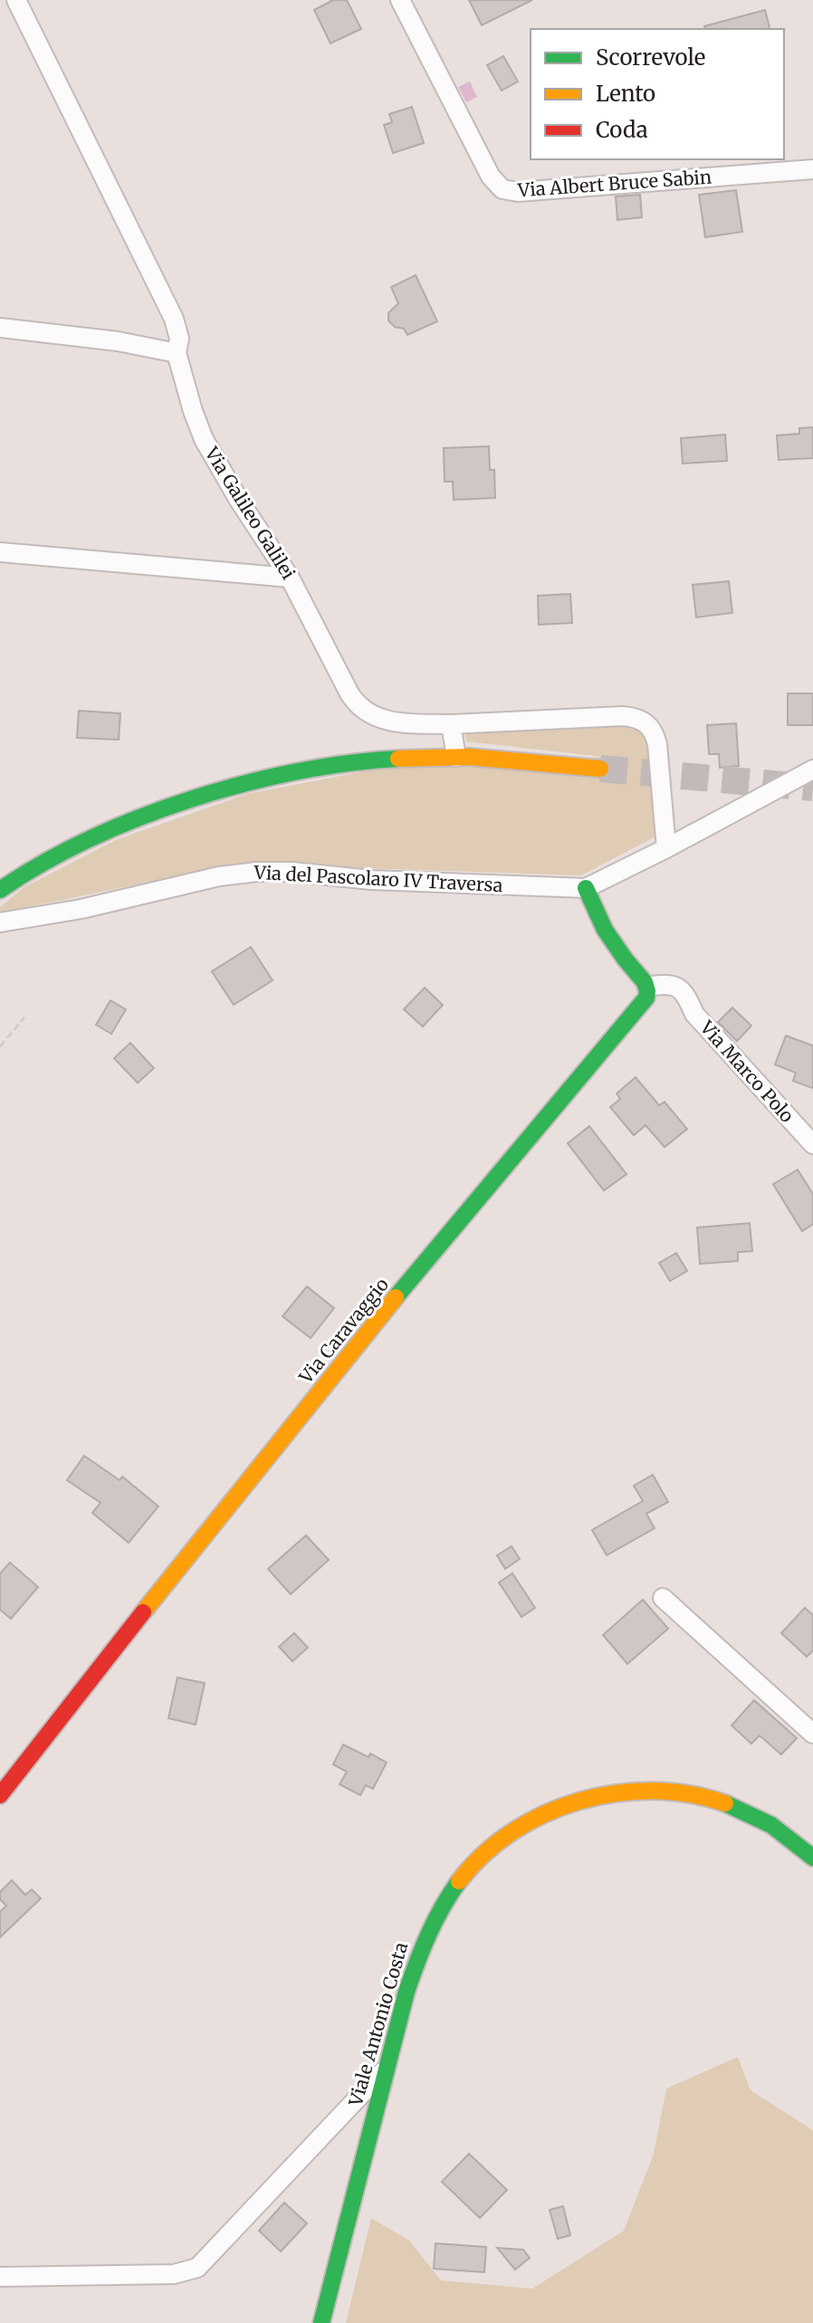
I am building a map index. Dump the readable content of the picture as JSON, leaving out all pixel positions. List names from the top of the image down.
{
  "streets": {
    "main road": ["Via Caravaggio", "Viale Antonio Costa"],
    "street": [
      "Via Albert Bruce Sabin",
      "Via Galileo Galilei",
      "Via del Pascolaro IV Traversa",
      "Via Marco Polo"
    ]
  },
  "crossings": [
    ["Via Galileo Galilei", "Via del Pascolaro IV Traversa"],
    ["Via Marco Polo", "Via Caravaggio"]
  ],
  "legend": ["Scorrevole", "Lento", "Coda"]
}
